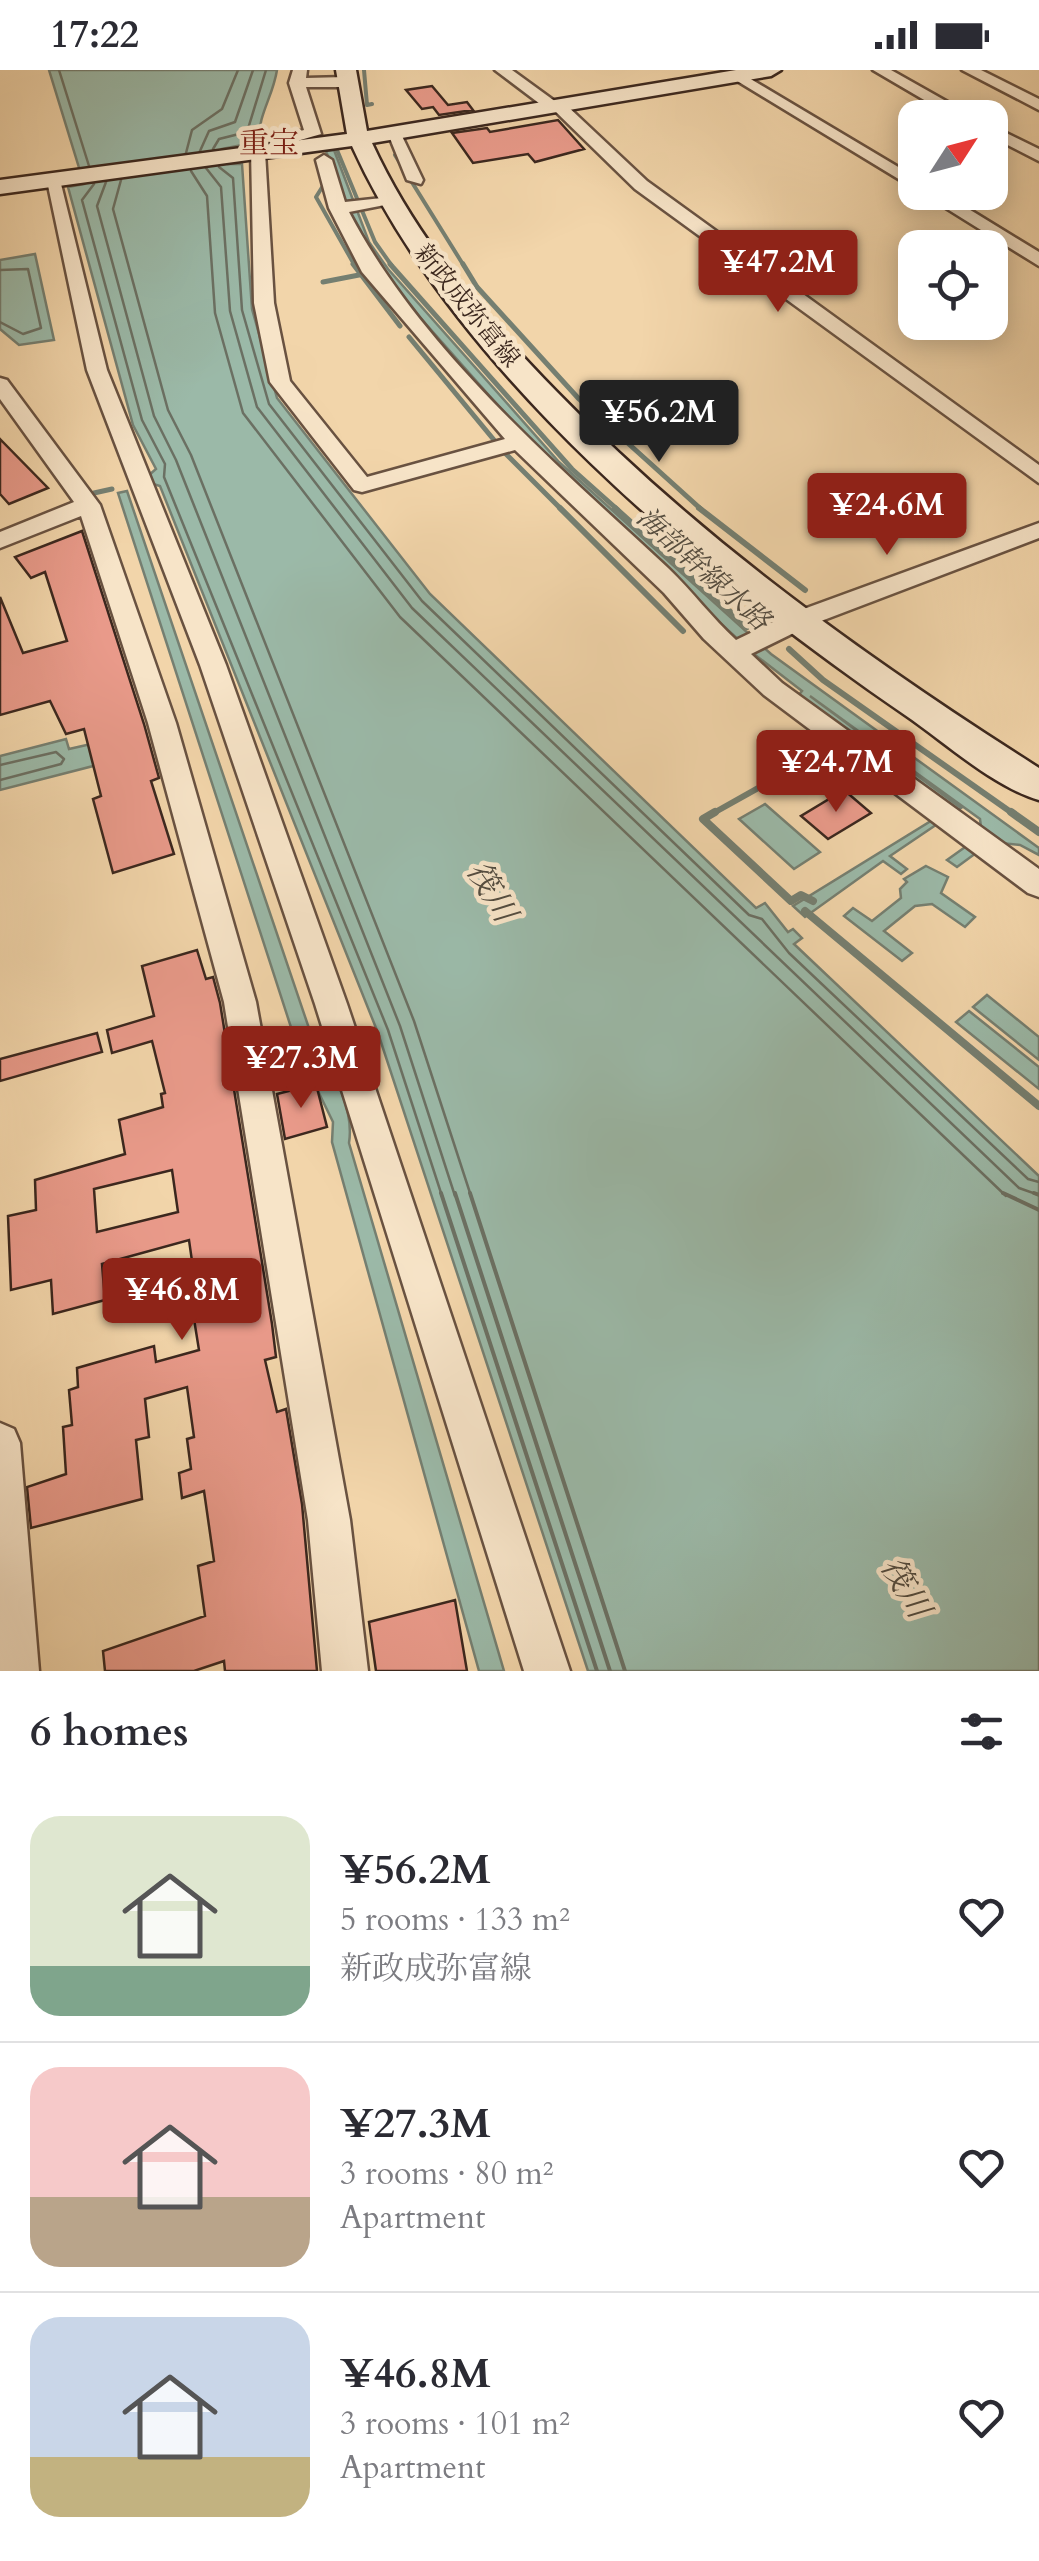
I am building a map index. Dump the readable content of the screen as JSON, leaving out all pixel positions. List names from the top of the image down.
{
  "streets": {
    "main road": ["新政成弥富線"]
  },
  "districts": ["重宝"],
  "water": ["海部幹線水路", "筏川"],
  "north": "top right",
  "page": {
    "status": "17:22",
    "price": [
      "¥47.2M",
      "¥56.2M",
      "¥24.6M",
      "¥24.7M",
      "¥27.3M",
      "¥46.8M"
    ],
    "heading": "6 homes",
    "list": [
      {
        "name": "¥56.2M",
        "note": "5 rooms · 133 m² · 新政成弥富線"
      },
      {
        "name": "¥27.3M",
        "note": "3 rooms · 80 m² · Apartment"
      },
      {
        "name": "¥46.8M",
        "note": "3 rooms · 101 m² · Apartment"
      }
    ]
  }
}
